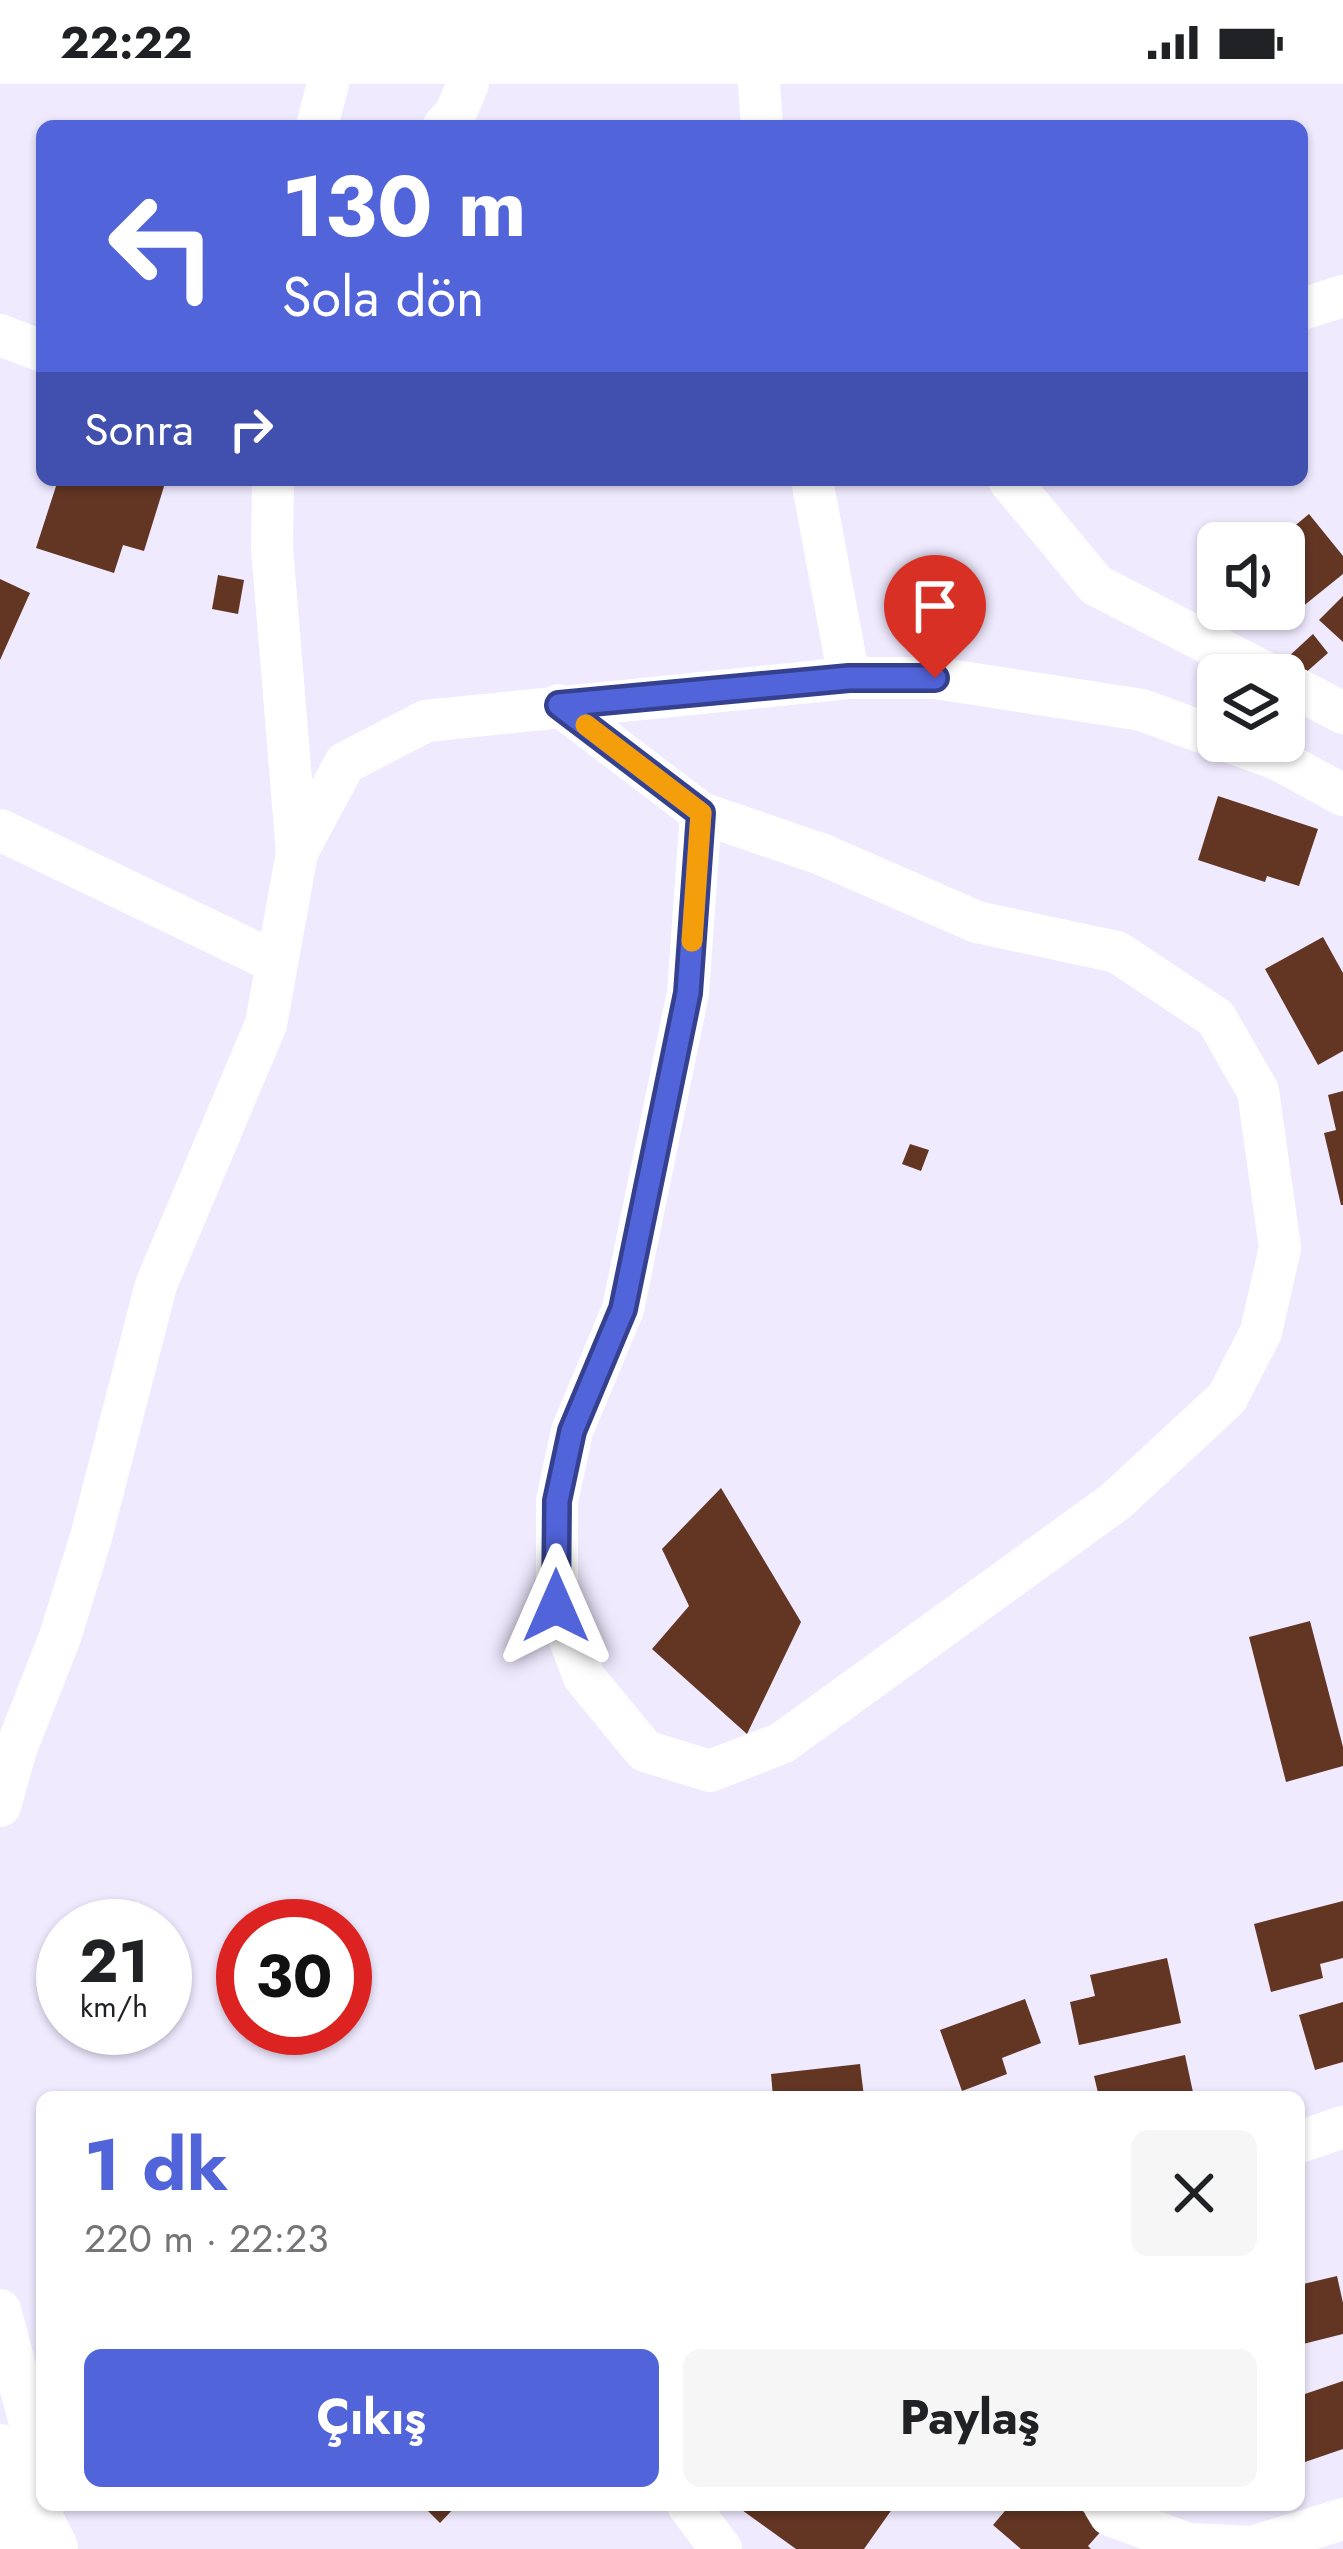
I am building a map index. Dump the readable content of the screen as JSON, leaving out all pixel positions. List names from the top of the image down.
{
  "page": {
    "status": "22:22",
    "turn": ["130 m", "Sola dön"],
    "then": "Sonra",
    "speed": "21 km/h",
    "limit": "30",
    "heading": ["1 dk", "220 m · 22:23"],
    "buttons": ["Çıkış", "Paylaş"]
  }
}
